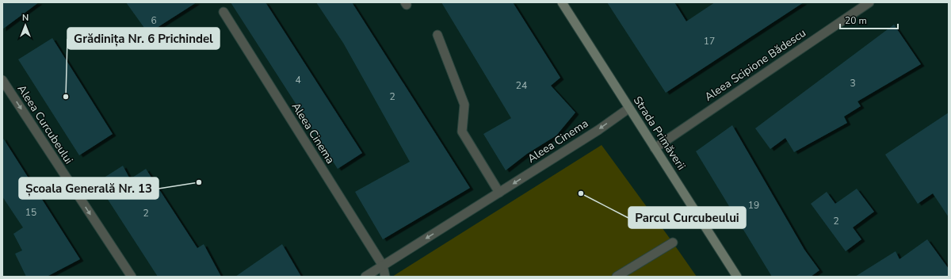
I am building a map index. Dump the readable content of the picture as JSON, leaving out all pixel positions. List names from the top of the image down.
{
  "streets": {
    "main road": ["Strada Primăverii"],
    "street": ["Aleea Scipione Bădescu", "Aleea Curcubeului", "Aleea Cinema"]
  },
  "crossings": [
    ["Aleea Scipione Bădescu", "Strada Primăverii"],
    ["Aleea Cinema", "Strada Primăverii"]
  ],
  "one_way": ["Aleea Curcubeului", "Aleea Cinema"],
  "places": ["Grădinița Nr. 6 Prichindel", "Școala Generală Nr. 13", "Parcul Curcubeului"],
  "house_numbers": [
    "6",
    "17",
    "4",
    "3",
    "24",
    "2",
    "19",
    "15",
    "2",
    "2"
  ],
  "scale_bar": "20 m",
  "north": "top"
}
